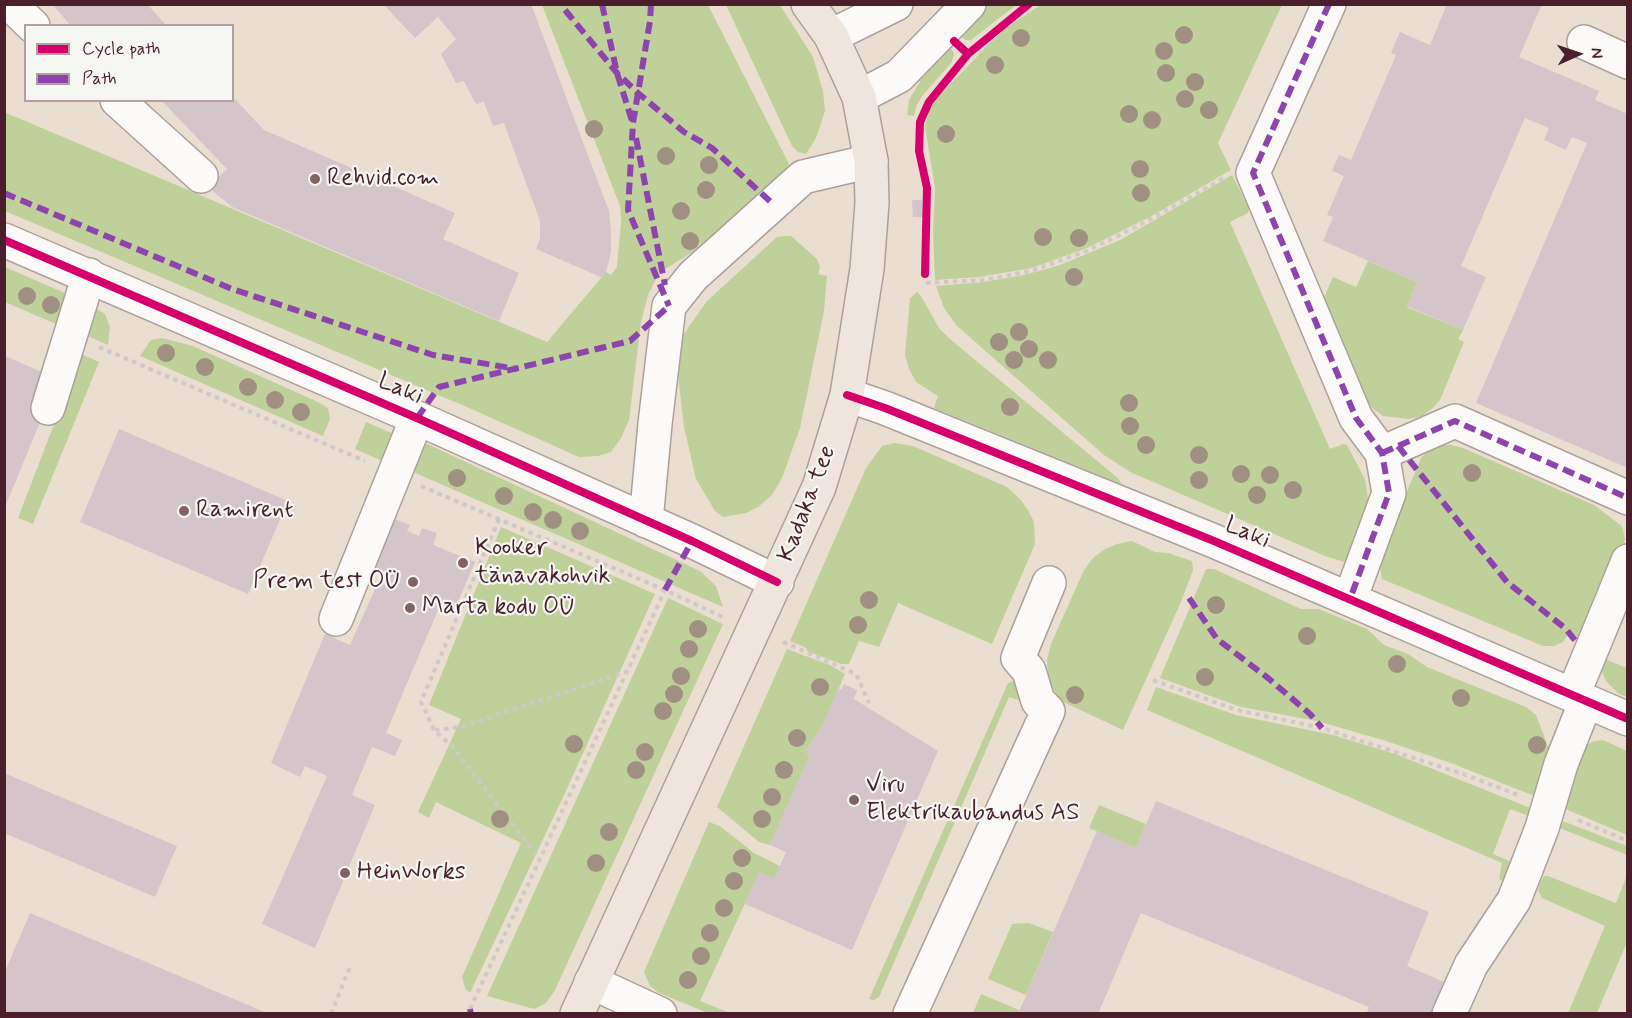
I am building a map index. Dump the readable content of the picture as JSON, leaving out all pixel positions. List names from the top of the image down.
{
  "streets": {
    "main road": ["Kadaka tee"],
    "street": ["Laki"]
  },
  "crossings": [
    ["Laki", "Kadaka tee"]
  ],
  "places": [
    "Rehvid.com",
    "Ramirent",
    "Kooker tänavakohvik",
    "Prem test OÜ",
    "Marta kodu OÜ",
    "Viru Elektrikaubandus AS",
    "HeinWorks"
  ],
  "legend": ["Cycle path", "Path"],
  "north": "right"
}
